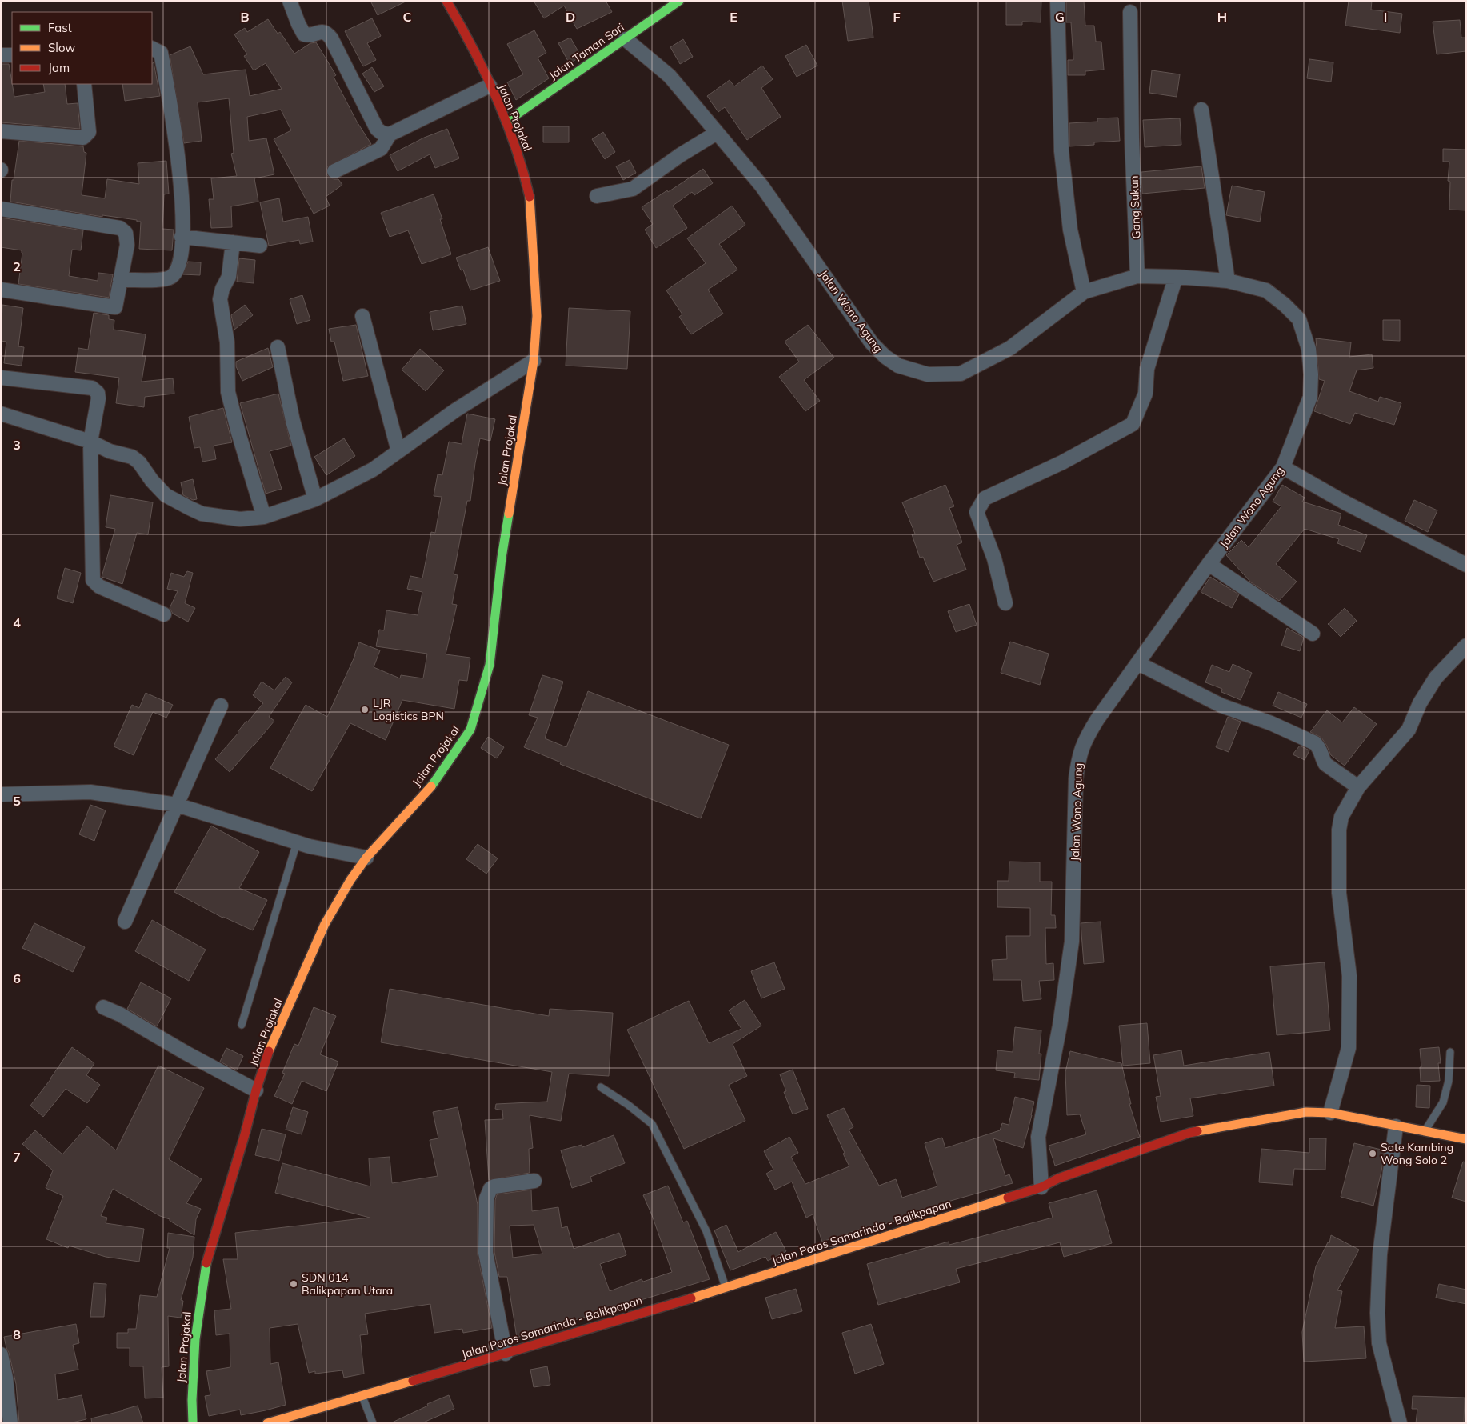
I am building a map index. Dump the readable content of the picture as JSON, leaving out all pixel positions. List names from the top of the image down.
{
  "streets": {
    "main road": ["Jalan Taman Sari", "Jalan Projakal", "Jalan Poros Samarinda - Balikpapan"],
    "street": ["Gang Sukun", "Jalan Wono Agung"]
  },
  "crossings": [
    ["Jalan Taman Sari", "Jalan Projakal"],
    ["Jalan Taman Sari", "Jalan Wono Agung"],
    ["Gang Sukun", "Jalan Wono Agung"],
    ["Jalan Wono Agung", "Jalan Poros Samarinda - Balikpapan"]
  ],
  "places": ["LJR Logistics BPN", "Sate Kambing Wong Solo 2", "SDN 014 Balikpapan Utara"],
  "legend": ["Fast", "Slow", "Jam"],
  "grid": {
    "columns": [
      "B",
      "C",
      "D",
      "E",
      "F",
      "G",
      "H",
      "I"
    ],
    "rows": [
      "2",
      "3",
      "4",
      "5",
      "6",
      "7",
      "8"
    ]
  }
}
